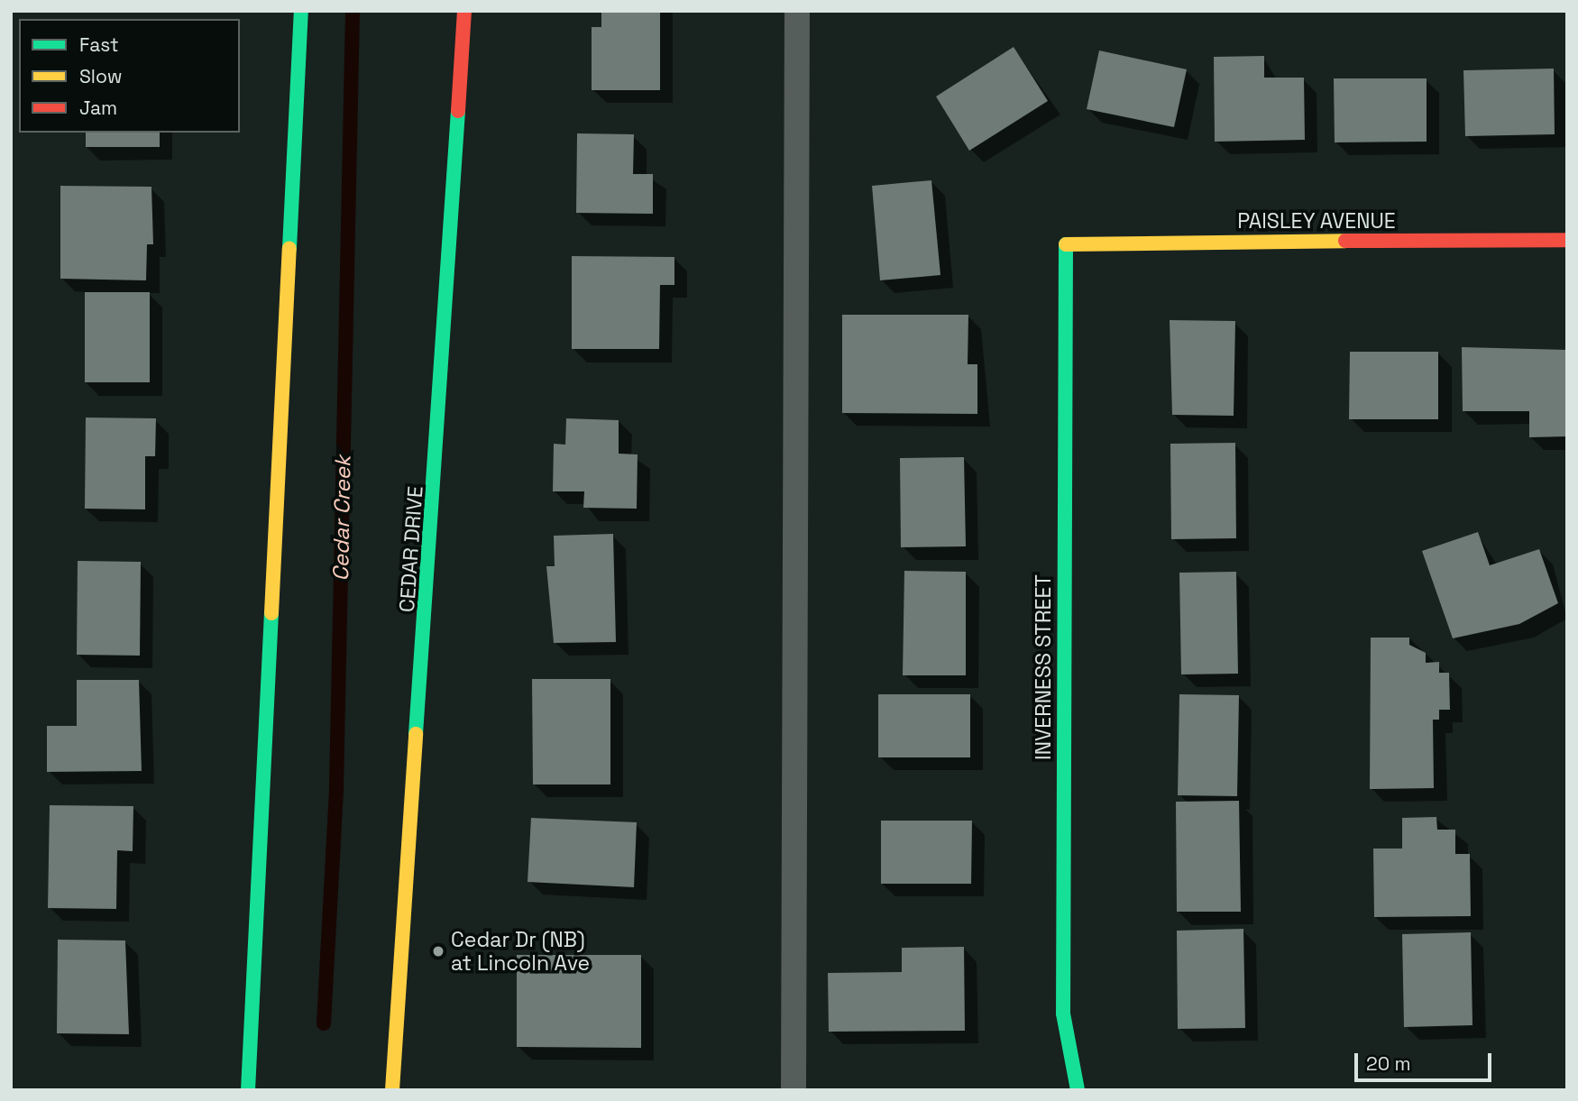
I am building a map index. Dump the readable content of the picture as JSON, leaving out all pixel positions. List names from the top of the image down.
{
  "streets": {
    "street": ["PAISLEY AVENUE", "CEDAR DRIVE", "INVERNESS STREET"]
  },
  "crossings": [
    ["PAISLEY AVENUE", "INVERNESS STREET"]
  ],
  "water": ["Cedar Creek"],
  "places": ["Cedar Dr (NB) at Lincoln Ave"],
  "legend": ["Fast", "Slow", "Jam"],
  "scale_bar": "20 m"
}
